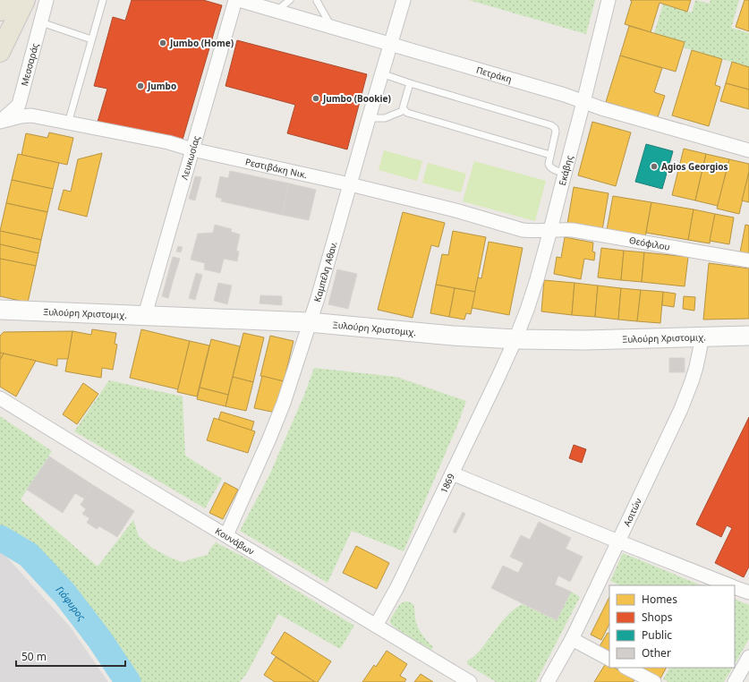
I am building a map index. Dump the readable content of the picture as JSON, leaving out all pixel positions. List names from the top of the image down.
{
  "streets": {
    "street": [
      "Μεσσαράς",
      "Πετράκη",
      "Λευκωσίας",
      "Ρεστιβάκη Νικ.",
      "Εκάβης",
      "Θεόφιλου",
      "Καμπέλη Αθαν.",
      "Ξυλούρη Χριστομιχ.",
      "1869",
      "Ασιτών",
      "Κουνάβων"
    ]
  },
  "crossings": [
    ["Μεσσαράς", "Ρεστιβάκη Νικ."],
    ["Πετράκη", "Εκάβης"],
    ["Πετράκη", "Καμπέλη Αθαν."],
    ["Λευκωσίας", "Ρεστιβάκη Νικ."],
    ["Λευκωσίας", "Ξυλούρη Χριστομιχ."],
    ["Ρεστιβάκη Νικ.", "Εκάβης"],
    ["Ρεστιβάκη Νικ.", "Θεόφιλου"],
    ["Ρεστιβάκη Νικ.", "Καμπέλη Αθαν."],
    ["Εκάβης", "Θεόφιλου"],
    ["Εκάβης", "Ξυλούρη Χριστομιχ."],
    ["Εκάβης", "1869"],
    ["Καμπέλη Αθαν.", "Ξυλούρη Χριστομιχ."],
    ["Καμπέλη Αθαν.", "Κουνάβων"],
    ["Ξυλούρη Χριστομιχ.", "1869"],
    ["Ξυλούρη Χριστομιχ.", "Ασιτών"],
    ["1869", "Κουνάβων"]
  ],
  "water": ["Γιόφυρος"],
  "places": [
    "Jumbo (Home)",
    "Jumbo",
    "Jumbo (Bookie)",
    "Agios Georgios"
  ],
  "legend": [
    "Homes",
    "Shops",
    "Public",
    "Other"
  ],
  "scale_bar": "50 m"
}
